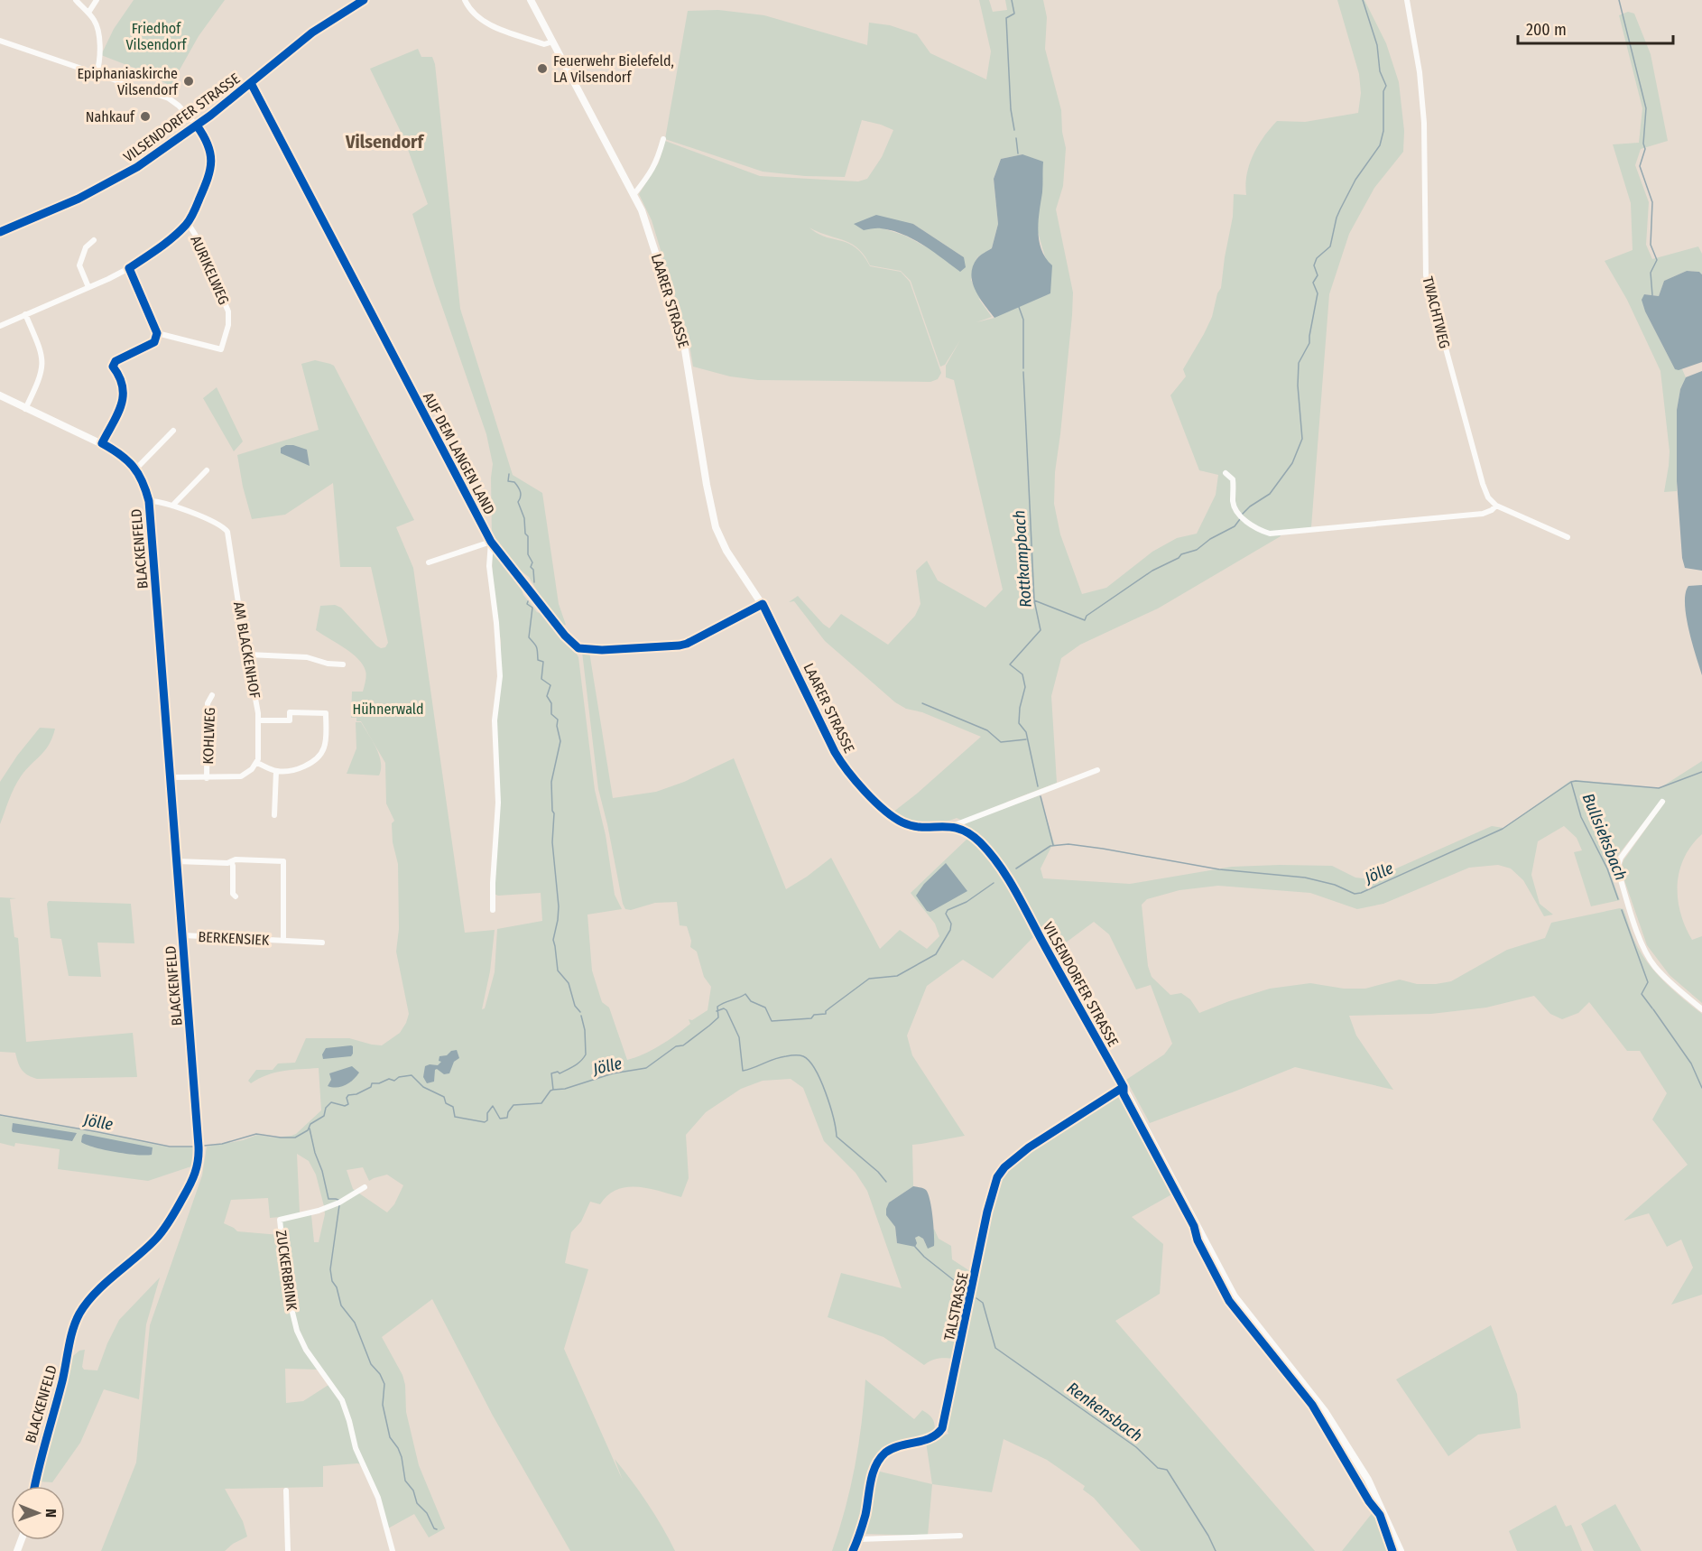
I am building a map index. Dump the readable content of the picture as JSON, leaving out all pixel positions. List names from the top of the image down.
{
  "streets": {
    "main road": ["VILSENDORFER STRASSE"],
    "street": [
      "AURIKELWEG",
      "LAARER STRASSE",
      "TWACHTWEG",
      "AUF DEM LANGEN LAND",
      "BLACKENFELD",
      "AM BLACKENHOF",
      "KOHLWEG",
      "BERKENSIEK",
      "ZUCKERBRINK",
      "TALSTRASSE"
    ]
  },
  "crossings": [
    ["VILSENDORFER STRASSE", "LAARER STRASSE"],
    ["VILSENDORFER STRASSE", "AUF DEM LANGEN LAND"],
    ["VILSENDORFER STRASSE", "TALSTRASSE"],
    ["LAARER STRASSE", "AUF DEM LANGEN LAND"],
    ["BLACKENFELD", "AM BLACKENHOF"],
    ["BLACKENFELD", "BERKENSIEK"]
  ],
  "districts": ["Vilsendorf"],
  "water": [
    "Rottkampbach",
    "Bullsieksbach",
    "Jölle",
    "Renkensbach"
  ],
  "parks": ["Friedhof Vilsendorf", "Hühnerwald"],
  "places": ["Feuerwehr Bielefeld, LA Vilsendorf", "Epiphaniaskirche Vilsendorf", "Nahkauf"],
  "scale_bar": "200 m",
  "north": "right"
}
